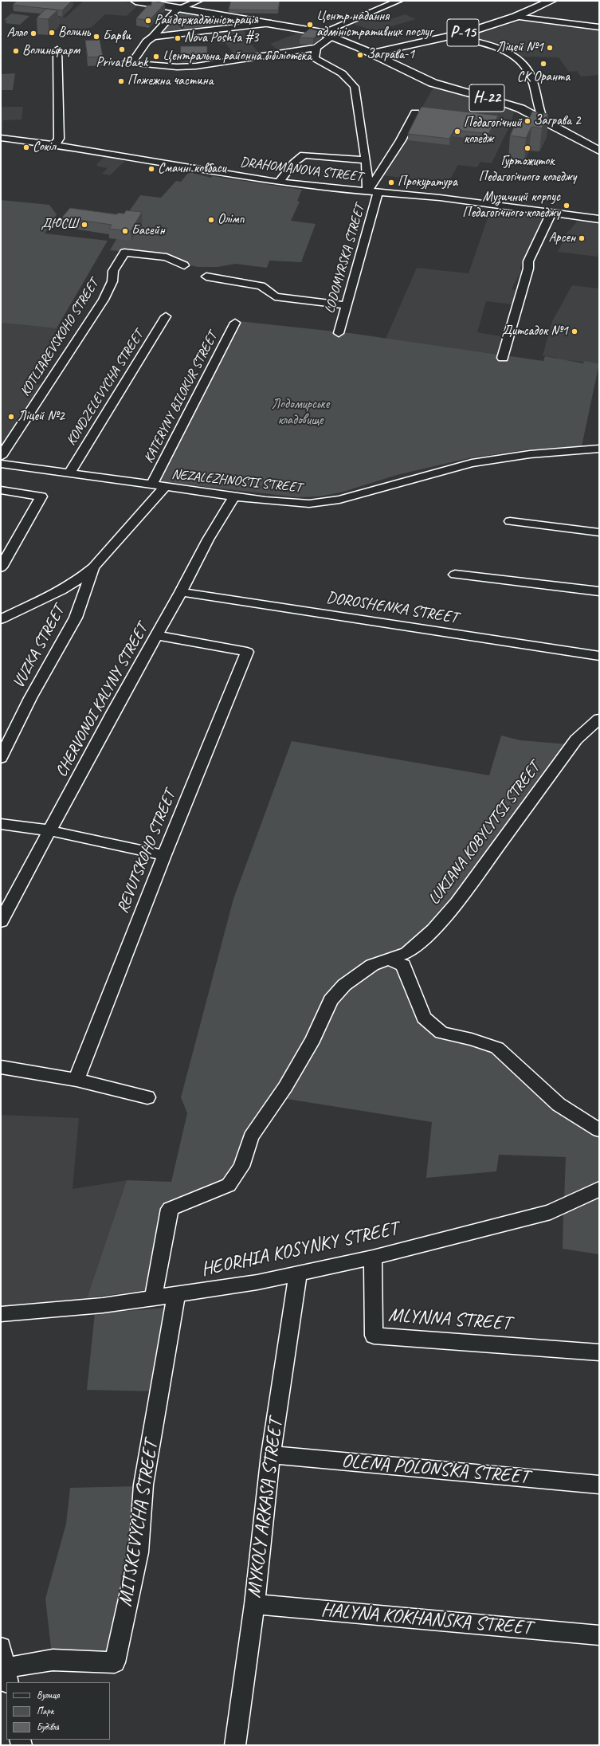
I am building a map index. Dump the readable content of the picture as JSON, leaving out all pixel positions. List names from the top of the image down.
{
  "streets": {
    "main road": ["Р-15", "Н-22"],
    "street": [
      "DRAHOMANOVA STREET",
      "LODOMYRSKA STREET",
      "KOTLIAREVSKOHO STREET",
      "KONDZELEVYCHA STREET",
      "KATERYNY BILOKUR STREET",
      "NEZALEZHNOSTI STREET",
      "DOROSHENKA STREET",
      "VUZKA STREET",
      "CHERVONOI KALYNY STREET",
      "LUKIANA KOBYLYTSI STREET",
      "REVUTSKOHO STREET",
      "HEORHIA KOSYNKY STREET",
      "MLYNNA STREET",
      "OLENA POLONSKA STREET",
      "MYKOLY ARKASA STREET",
      "MITSKEVYCHA STREET",
      "HALYNA KOKHANSKA STREET"
    ]
  },
  "crossings": [
    ["Р-15", "Н-22"],
    ["DRAHOMANOVA STREET", "LODOMYRSKA STREET"],
    ["KONDZELEVYCHA STREET", "NEZALEZHNOSTI STREET"],
    ["KATERYNY BILOKUR STREET", "NEZALEZHNOSTI STREET"],
    ["NEZALEZHNOSTI STREET", "CHERVONOI KALYNY STREET"],
    ["DOROSHENKA STREET", "CHERVONOI KALYNY STREET"],
    ["CHERVONOI KALYNY STREET", "REVUTSKOHO STREET"],
    ["LUKIANA KOBYLYTSI STREET", "HEORHIA KOSYNKY STREET"],
    ["HEORHIA KOSYNKY STREET", "MLYNNA STREET"],
    ["HEORHIA KOSYNKY STREET", "MYKOLY ARKASA STREET"],
    ["HEORHIA KOSYNKY STREET", "MITSKEVYCHA STREET"],
    ["OLENA POLONSKA STREET", "MYKOLY ARKASA STREET"],
    ["MYKOLY ARKASA STREET", "HALYNA KOKHANSKA STREET"]
  ],
  "parks": ["Лодомирське кладовище"],
  "places": [
    "Райдержадміністрація",
    "Центр надання адміністративних послуг",
    "Волинь",
    "Алло",
    "Барви",
    "Nova Poshta #3",
    "Ліцей №1",
    "PrivatBank",
    "Волиньфарм",
    "Заграва-1",
    "Центральна районна бібіліотека",
    "СК Оранта",
    "Пожежна частина",
    "Заграва 2",
    "Педагогічний коледж",
    "Сокіл",
    "Гуртожиток Педагогічного коледжу",
    "Смачні ковбаси",
    "Прокуратура",
    "Музичний корпус Педагогічного коледжу",
    "Олімп",
    "ДЮСШ",
    "Басейн",
    "Арсен",
    "Дитсадок №1",
    "Ліцей №2"
  ],
  "legend": ["Вулиця", "Парк", "Будівля"]
}
